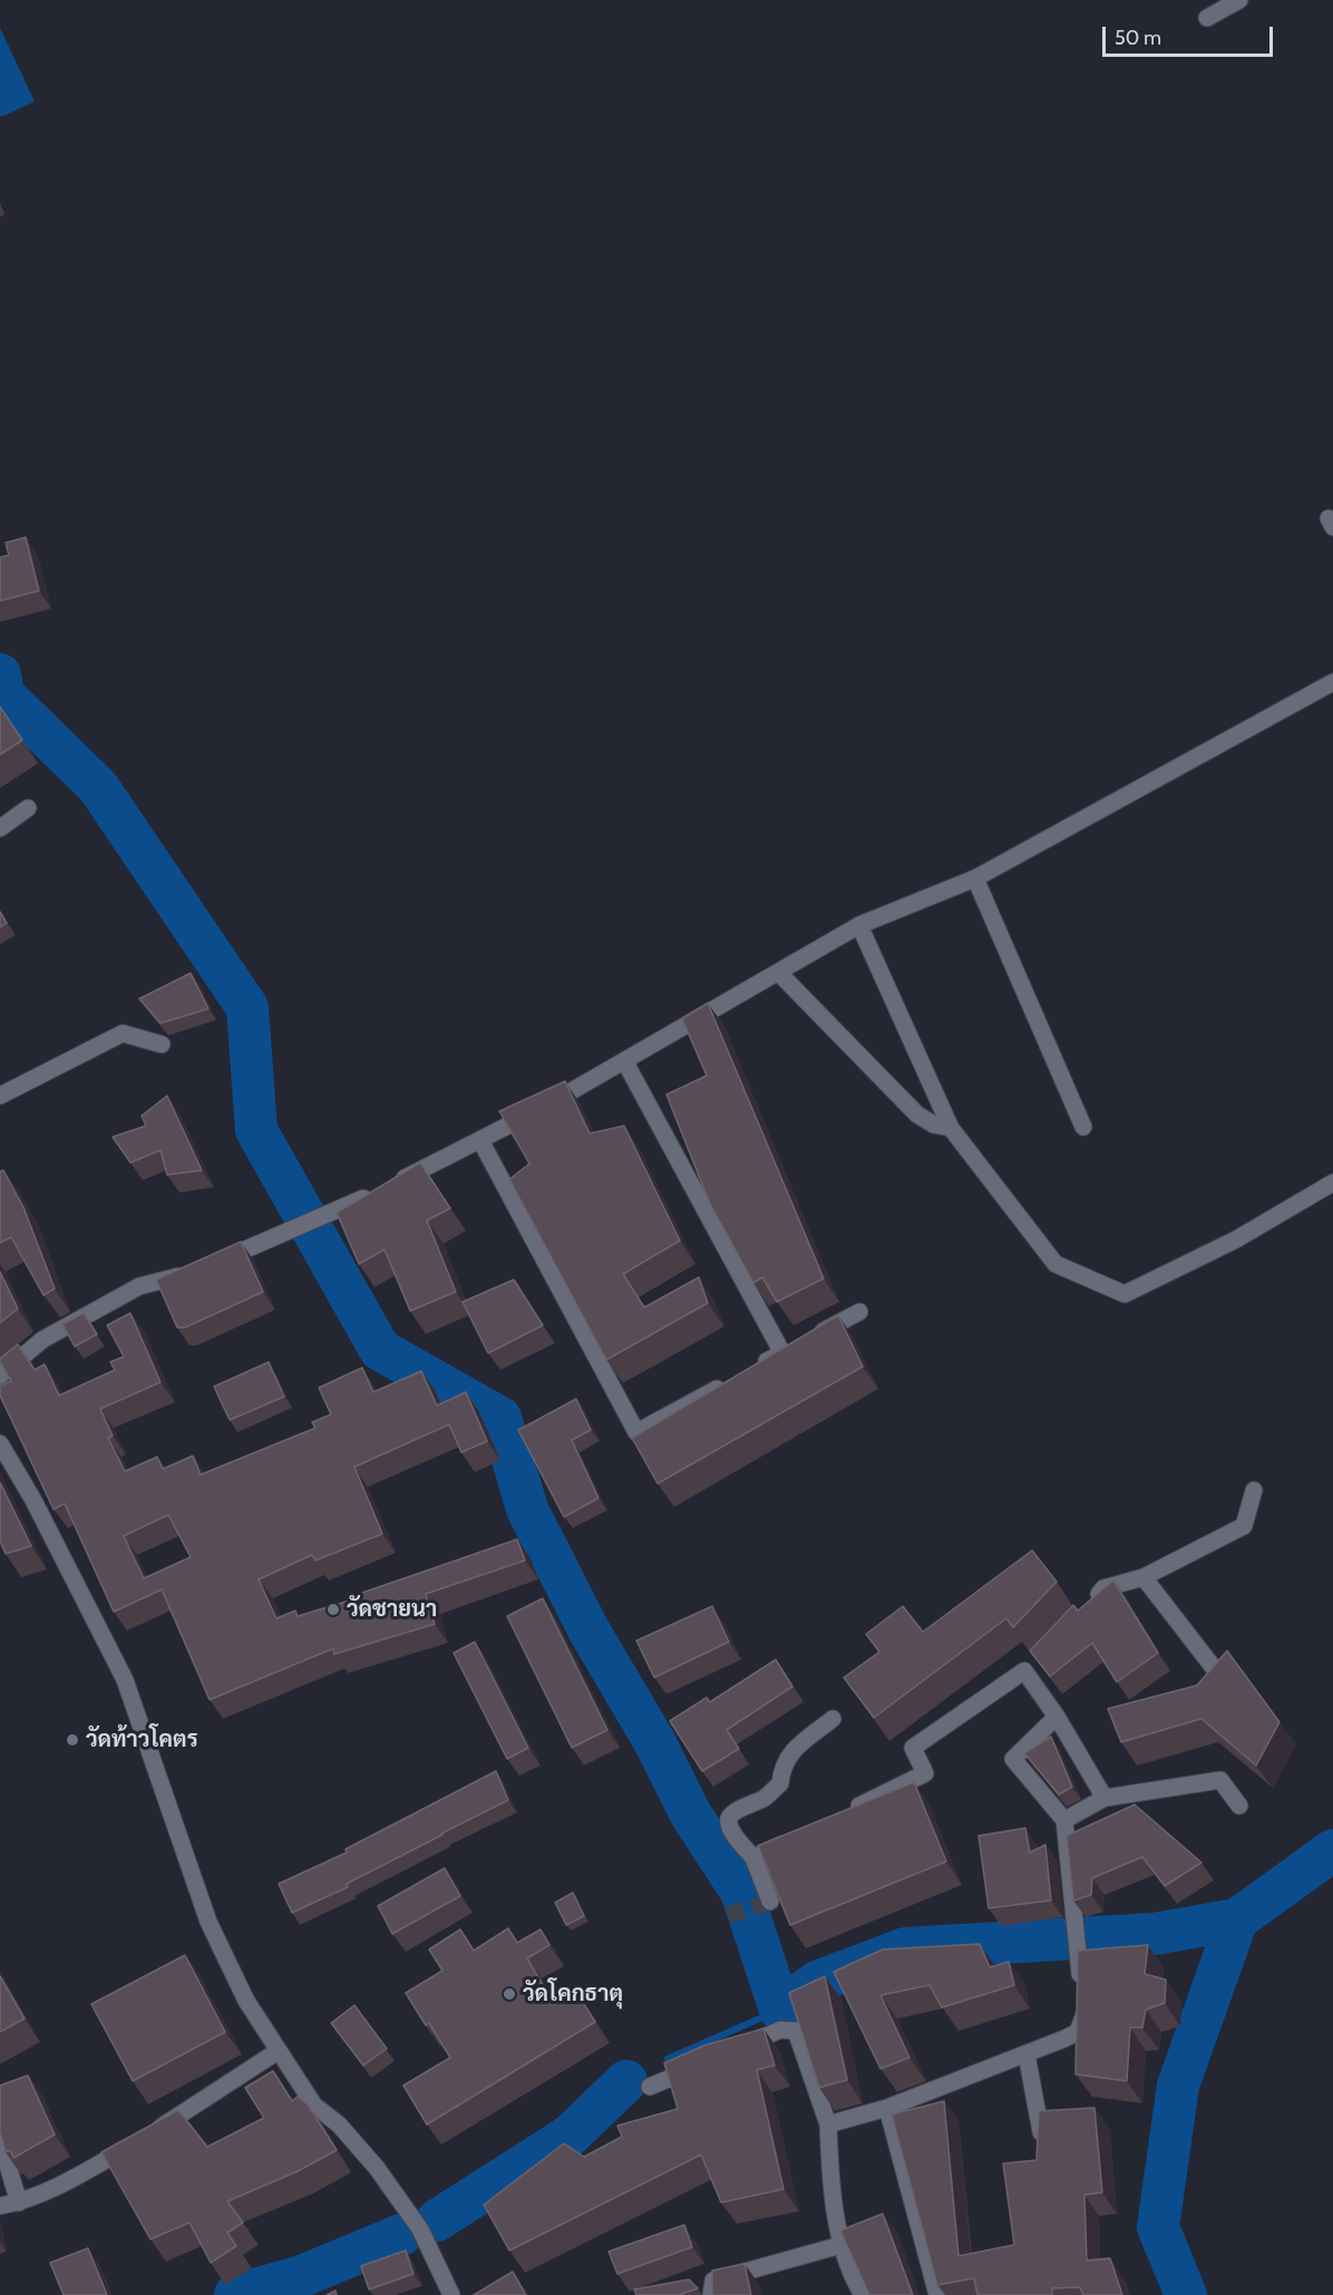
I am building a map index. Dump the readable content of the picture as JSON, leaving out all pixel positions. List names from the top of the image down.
{
  "places": ["วัดชายนา", "วัดท้าวโคตร", "วัดโคกธาตุ"],
  "scale_bar": "50 m"
}
